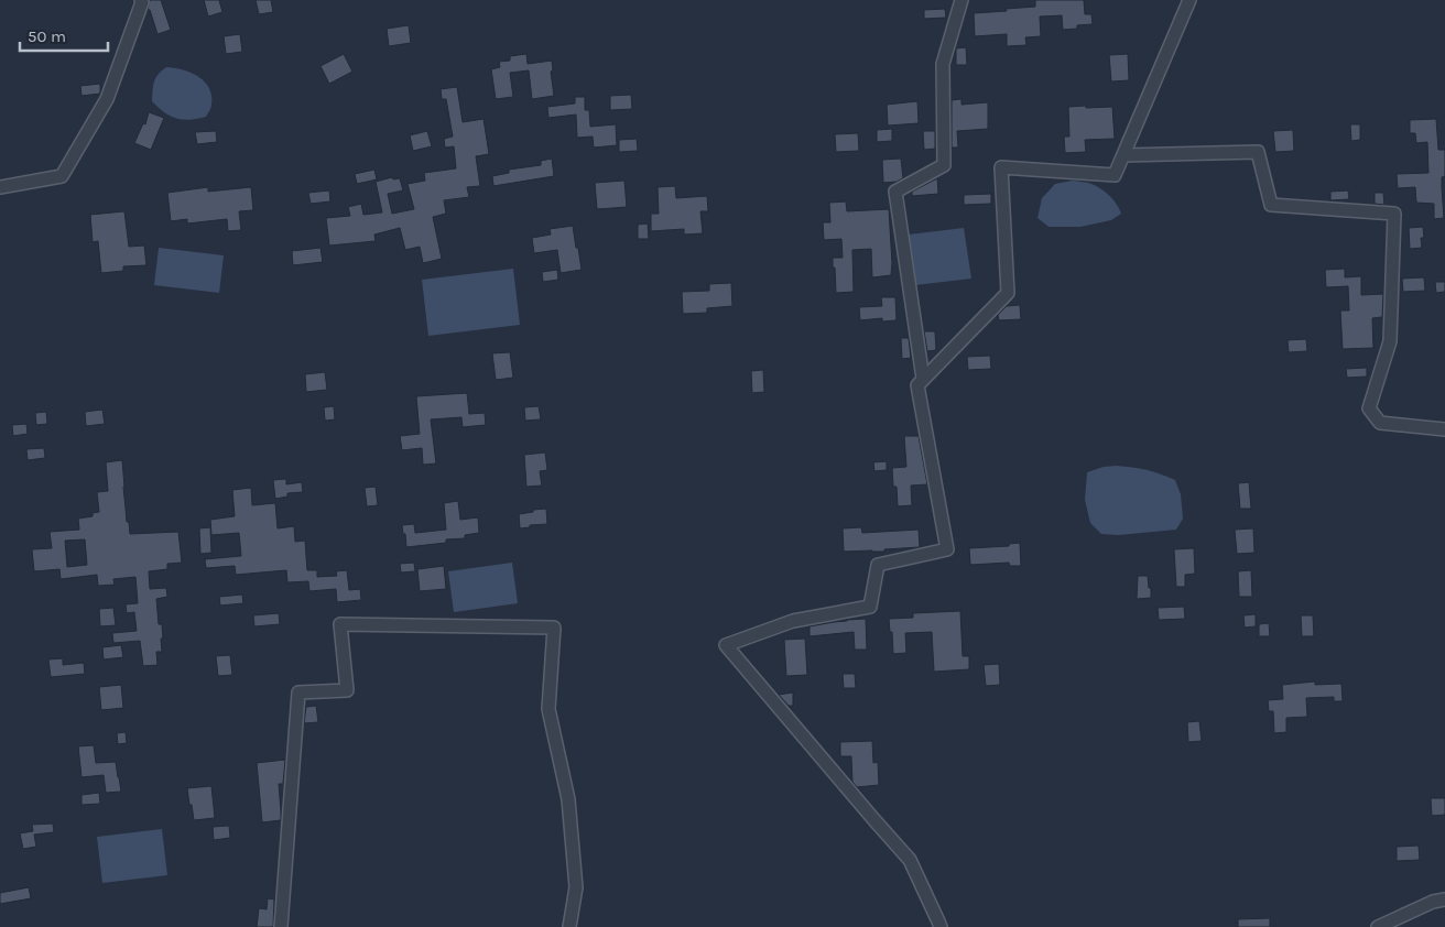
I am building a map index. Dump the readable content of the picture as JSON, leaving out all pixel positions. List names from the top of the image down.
{
  "scale_bar": "50 m"
}
